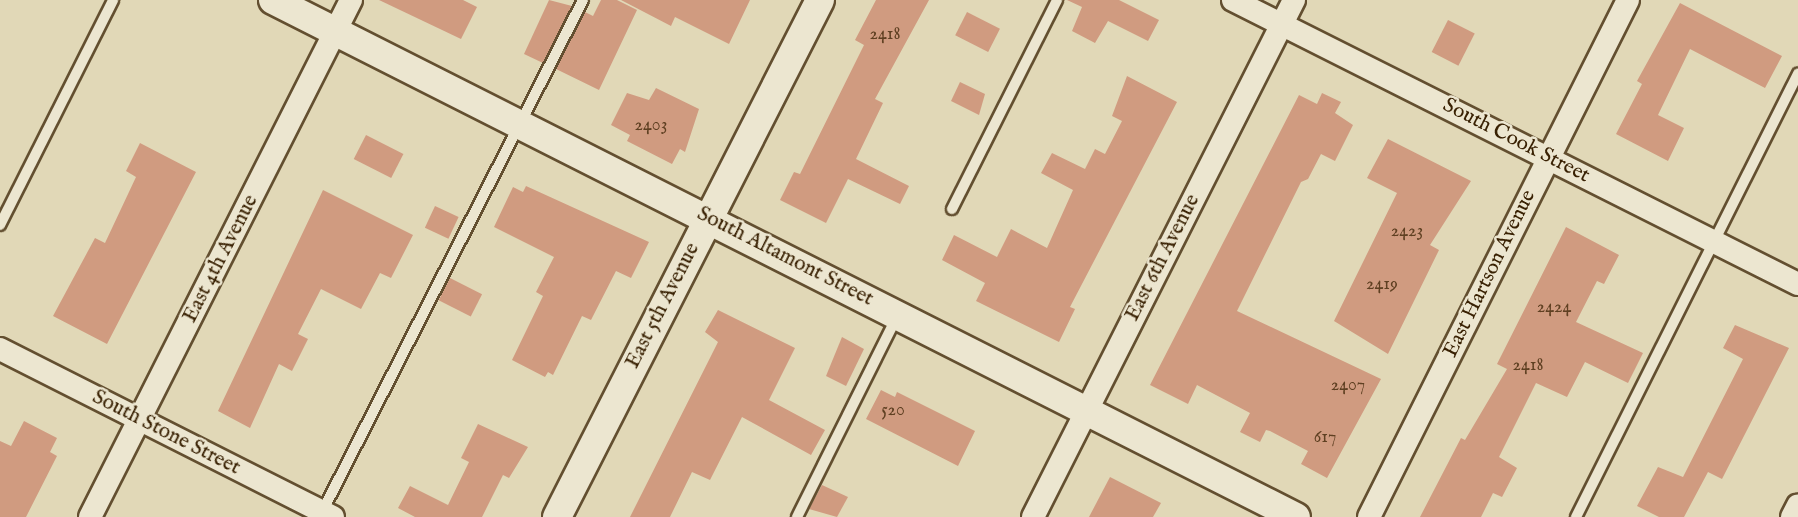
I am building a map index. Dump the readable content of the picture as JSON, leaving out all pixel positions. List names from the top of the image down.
{
  "streets": {
    "street": [
      "South Cook Street",
      "South Altamont Street",
      "East 6th Avenue",
      "East 4th Avenue",
      "East Hartson Avenue",
      "East 5th Avenue",
      "South Stone Street"
    ]
  },
  "crossings": [
    ["South Cook Street", "East 6th Avenue"],
    ["South Cook Street", "East Hartson Avenue"],
    ["South Altamont Street", "East 6th Avenue"],
    ["South Altamont Street", "East 4th Avenue"],
    ["South Altamont Street", "East 5th Avenue"],
    ["East 4th Avenue", "South Stone Street"]
  ],
  "house_numbers": [
    "2418",
    "2403",
    "2423",
    "2419",
    "2424",
    "2418",
    "2407",
    "520",
    "617"
  ]
}
